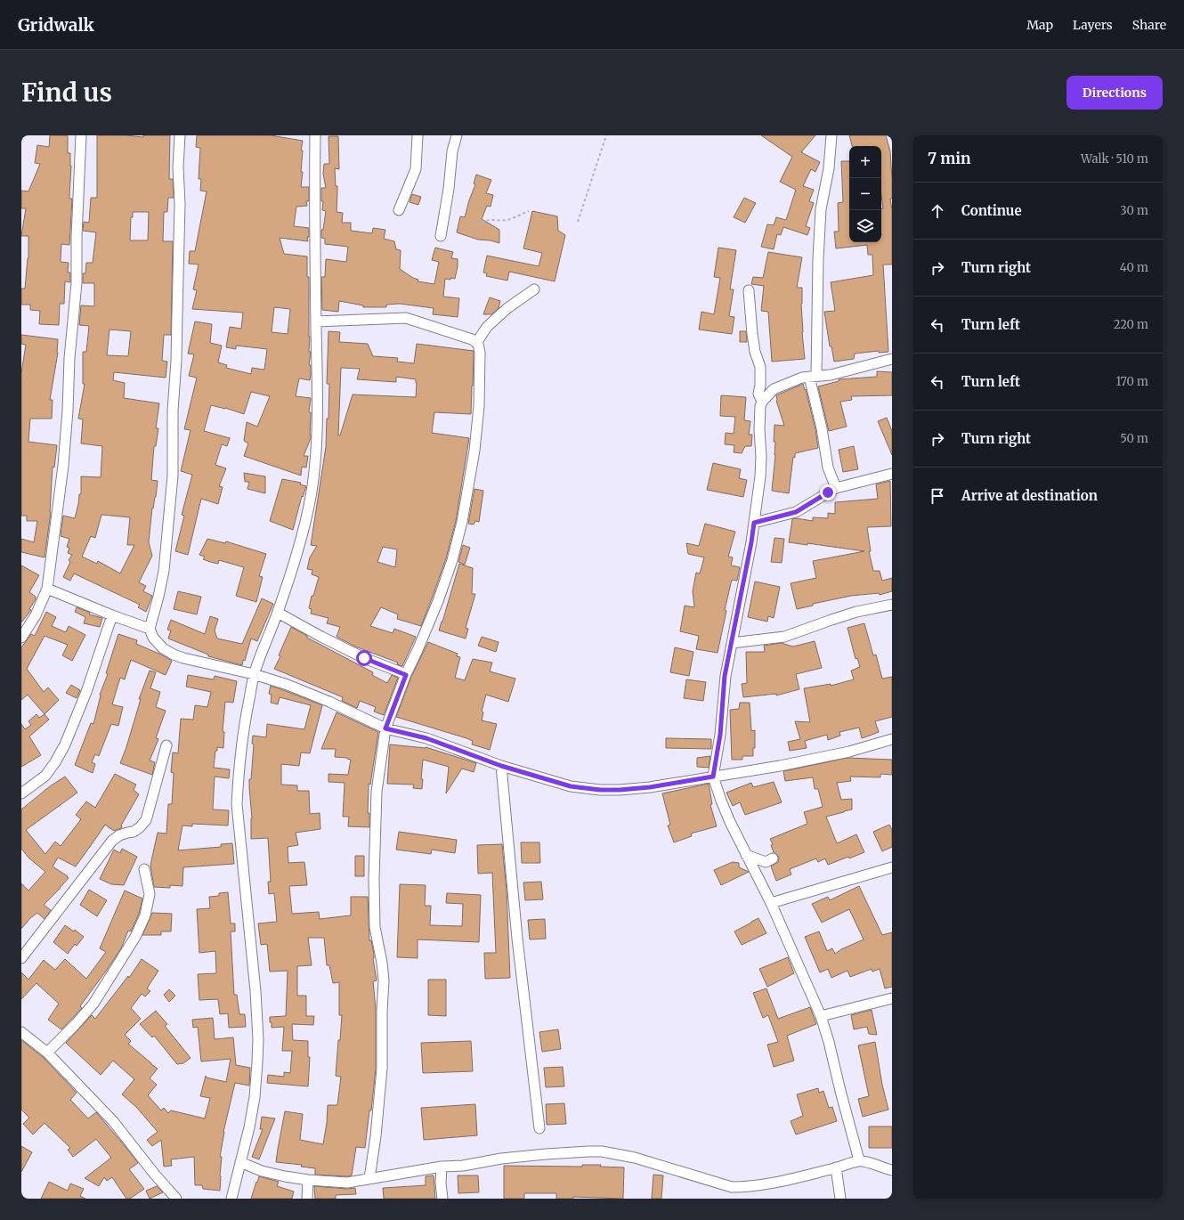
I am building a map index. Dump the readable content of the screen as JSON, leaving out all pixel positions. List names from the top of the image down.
{
  "page": {
    "header": "Gridwalk",
    "nav": ["Map", "Layers", "Share"],
    "buttons": "Directions",
    "title": "Find us",
    "heading": ["7 min", "Walk · 510 m"],
    "map_buttons": ["+", "−"],
    "list": [
      ["Continue", "30 m"],
      ["Turn right", "40 m"],
      ["Turn left", "220 m"],
      ["Turn left", "170 m"],
      ["Turn right", "50 m"],
      "Arrive at destination"
    ]
  }
}
